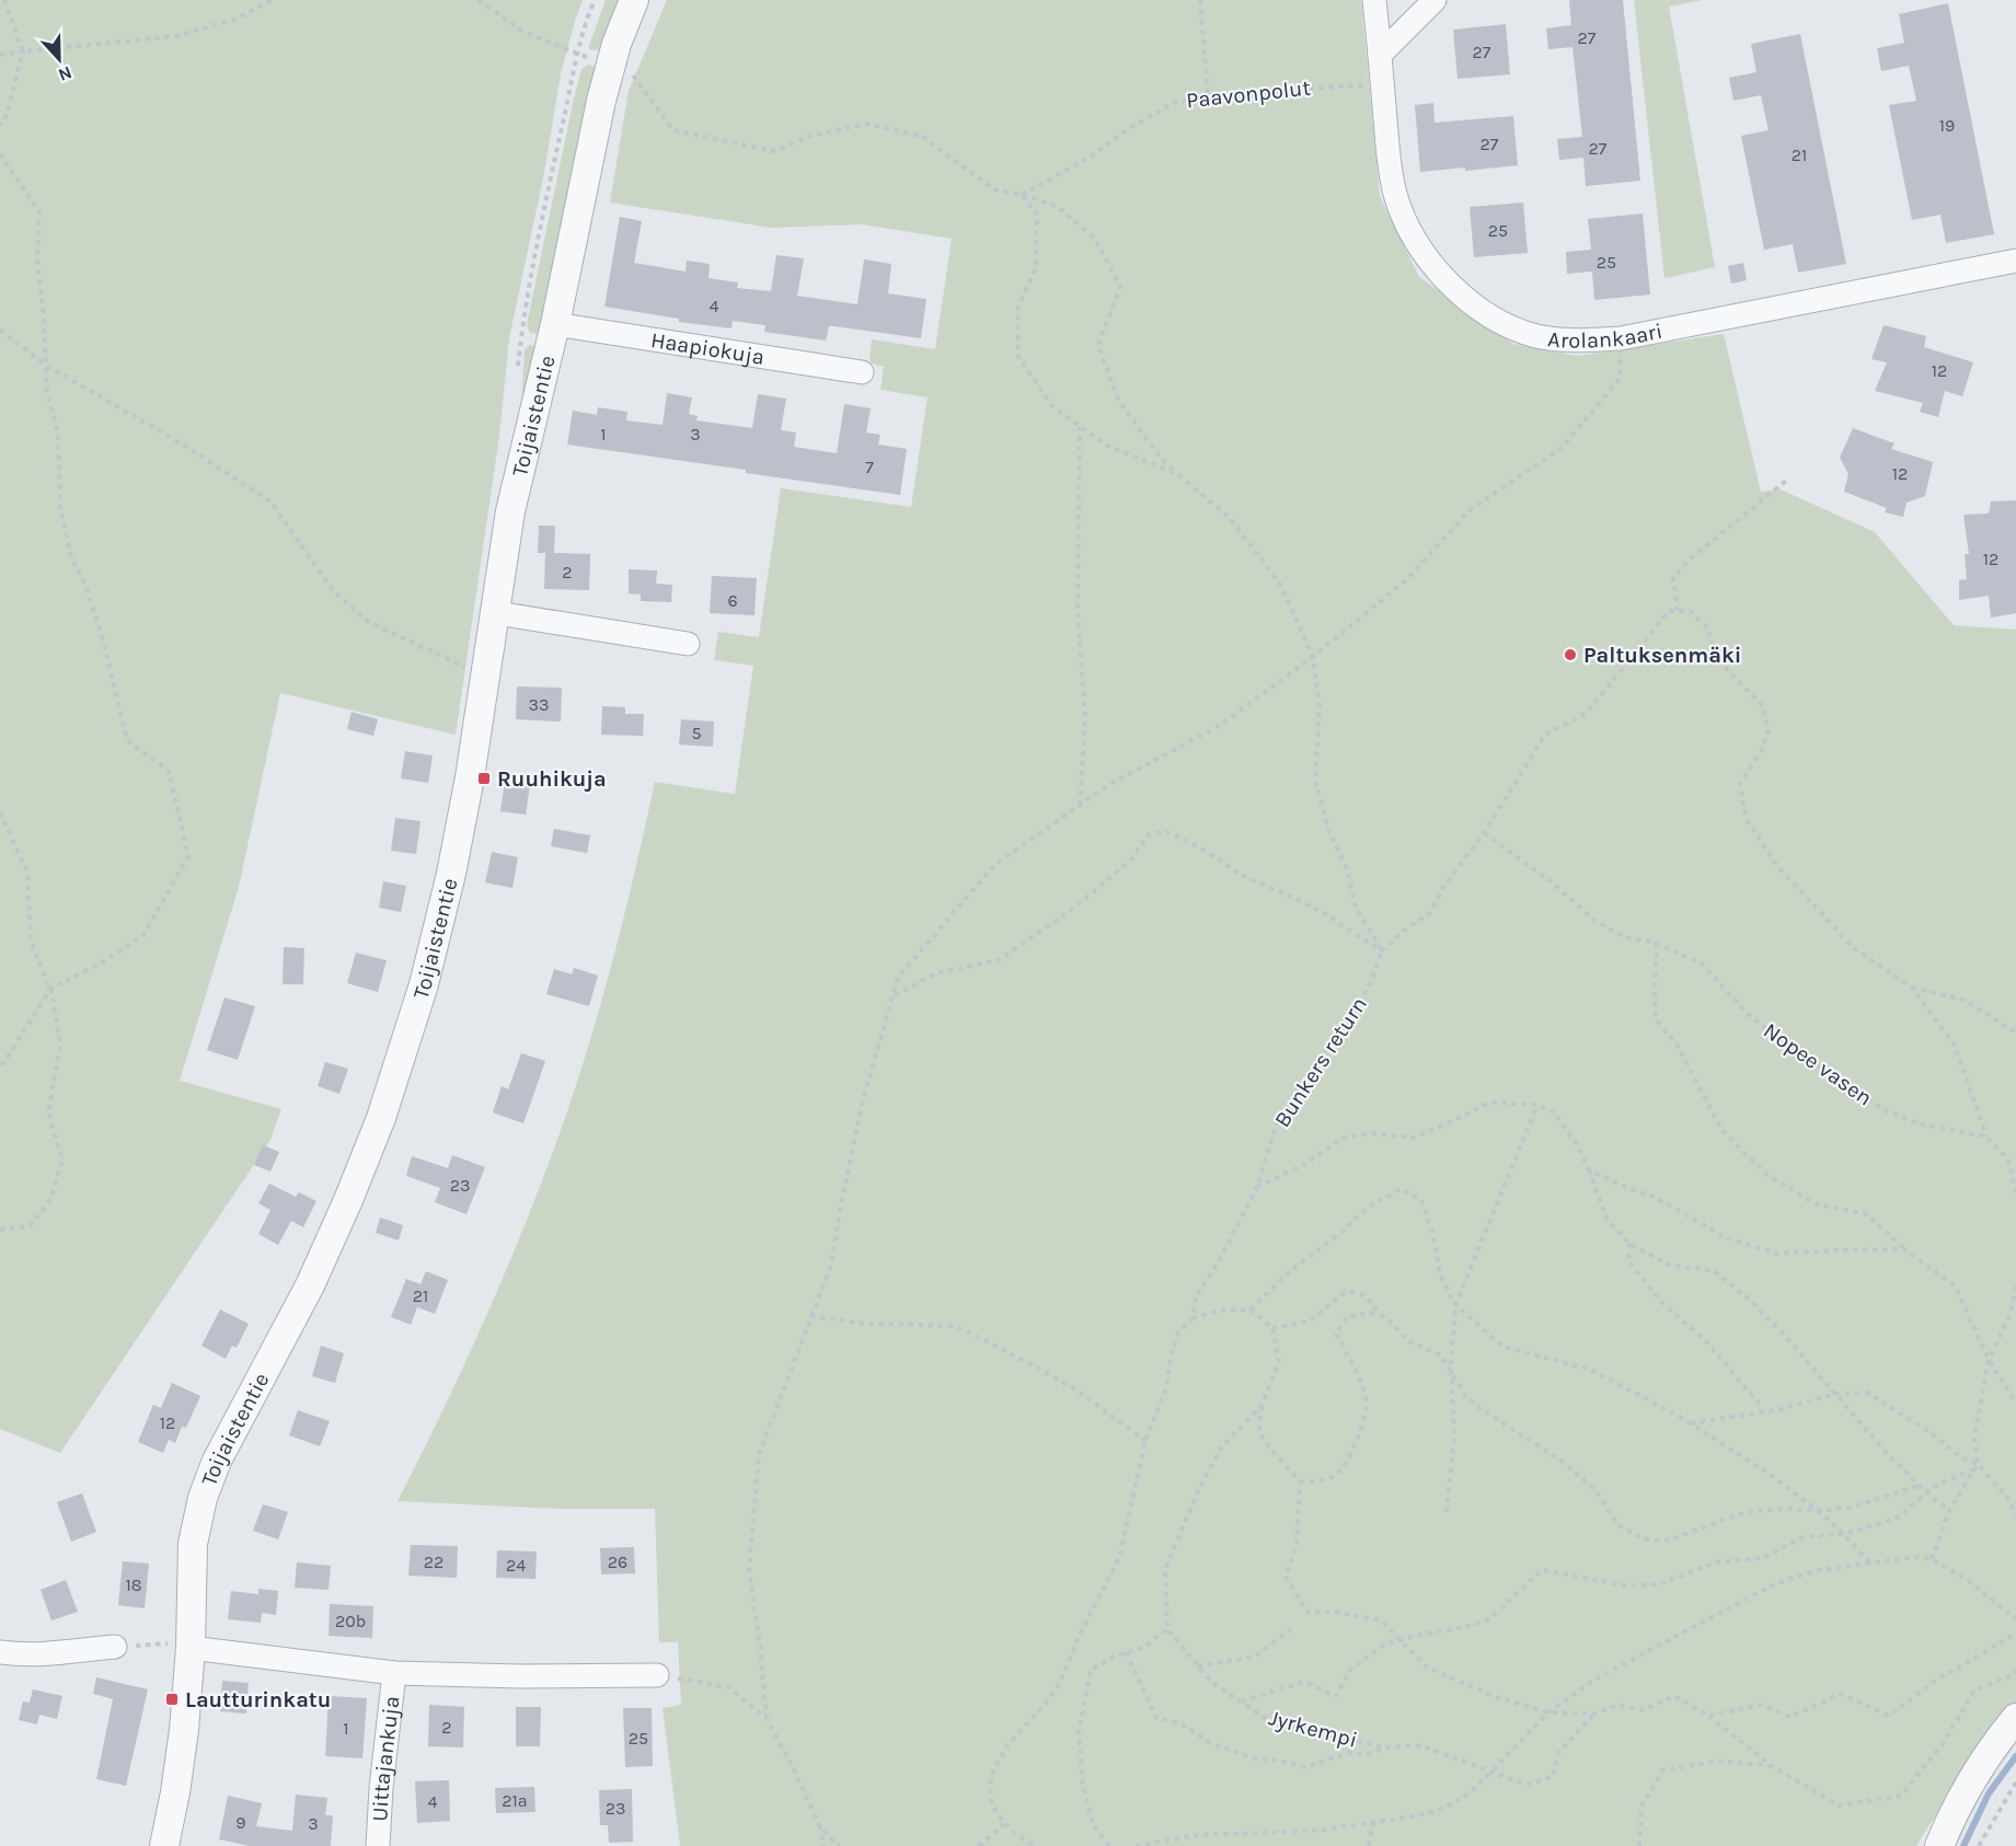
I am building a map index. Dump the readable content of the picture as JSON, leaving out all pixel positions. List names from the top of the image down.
{
  "streets": {
    "street": [
      "Arolankaari",
      "Haapiokuja",
      "Toijaistentie",
      "Uittajankuja"
    ],
    "path": [
      "Paavonpolut",
      "Bunkers return",
      "Nopee vasen",
      "Jyrkempi"
    ]
  },
  "crossings": [
    ["Paavonpolut", "Arolankaari"],
    ["Haapiokuja", "Toijaistentie"]
  ],
  "places": {
    "other": ["Paltuksenmäki"],
    "transit": ["Ruuhikuja", "Lautturinkatu"]
  },
  "house_numbers": [
    "27",
    "27",
    "19",
    "27",
    "27",
    "21",
    "25",
    "25",
    "4",
    "12",
    "1",
    "3",
    "7",
    "12",
    "12",
    "2",
    "6",
    "33",
    "5",
    "23",
    "21",
    "12",
    "22",
    "26",
    "24",
    "18",
    "20b",
    "2",
    "1",
    "25",
    "21a",
    "4",
    "23",
    "9",
    "3"
  ],
  "north": "bottom"
}
